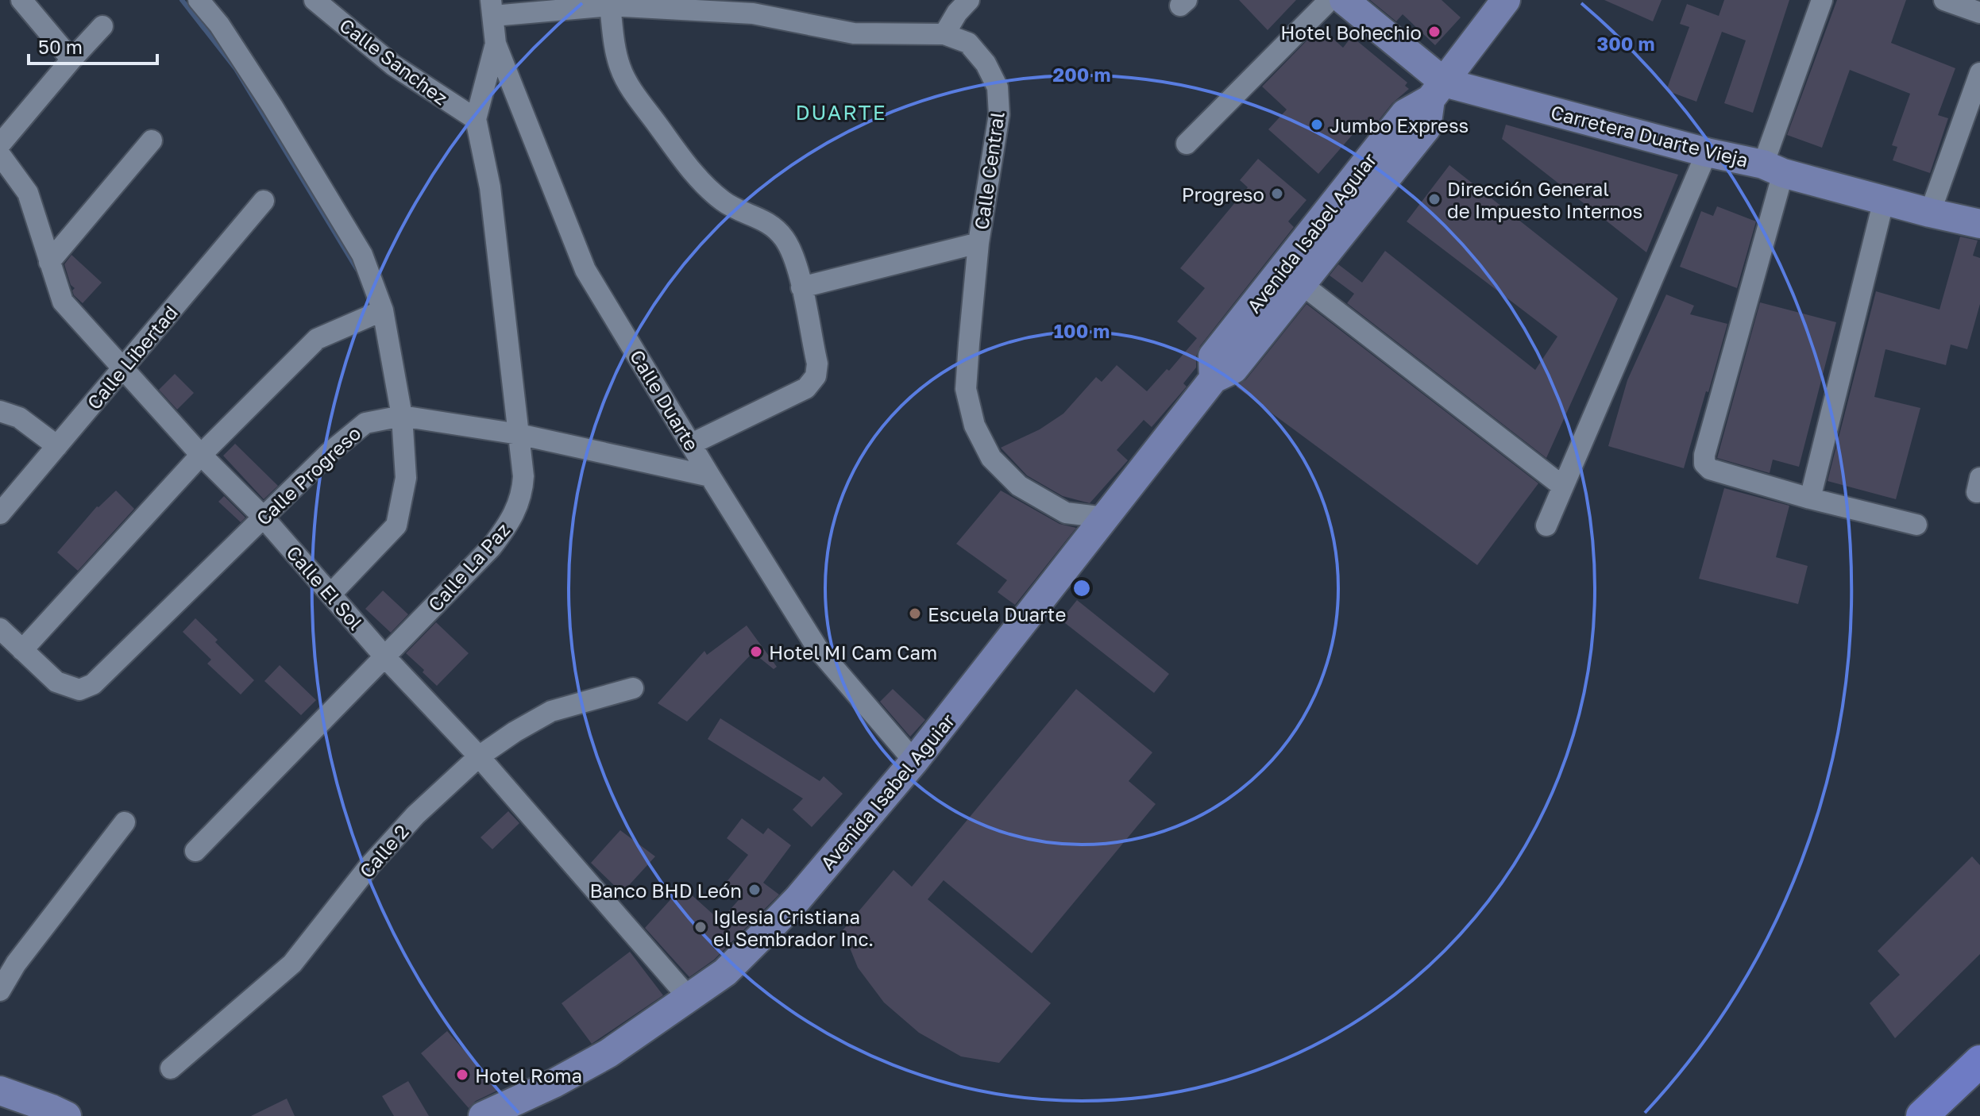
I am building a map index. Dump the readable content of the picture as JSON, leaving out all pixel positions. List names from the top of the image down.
{
  "streets": {
    "main road": ["Carretera Duarte Vieja", "Avenida Isabel Aguiar"],
    "street": [
      "Calle Sanchez",
      "Calle Central",
      "Calle Libertad",
      "Calle Duarte",
      "Calle Progreso",
      "Calle La Paz",
      "Calle El Sol",
      "Calle 2"
    ]
  },
  "crossings": [
    ["Calle Sanchez", "Calle La Paz"],
    ["Carretera Duarte Vieja", "Avenida Isabel Aguiar"],
    ["Calle Central", "Avenida Isabel Aguiar"],
    ["Calle Central", "Calle Duarte"],
    ["Avenida Isabel Aguiar", "Calle Duarte"],
    ["Avenida Isabel Aguiar", "Calle El Sol"],
    ["Calle Libertad", "Calle El Sol"],
    ["Calle Duarte", "Calle Progreso"],
    ["Calle Progreso", "Calle La Paz"],
    ["Calle Progreso", "Calle El Sol"],
    ["Calle La Paz", "Calle El Sol"],
    ["Calle El Sol", "Calle 2"]
  ],
  "districts": ["DUARTE"],
  "places": [
    "Hotel Bohechio",
    "Jumbo Express",
    "Progreso",
    "Dirección General de Impuesto Internos",
    "Escuela Duarte",
    "Hotel MI Cam Cam",
    "Banco BHD León",
    "Iglesia Cristiana el Sembrador Inc.",
    "Hotel Roma"
  ],
  "scale_bar": "50 m",
  "rings": ["300 m", "200 m", "100 m"]
}
